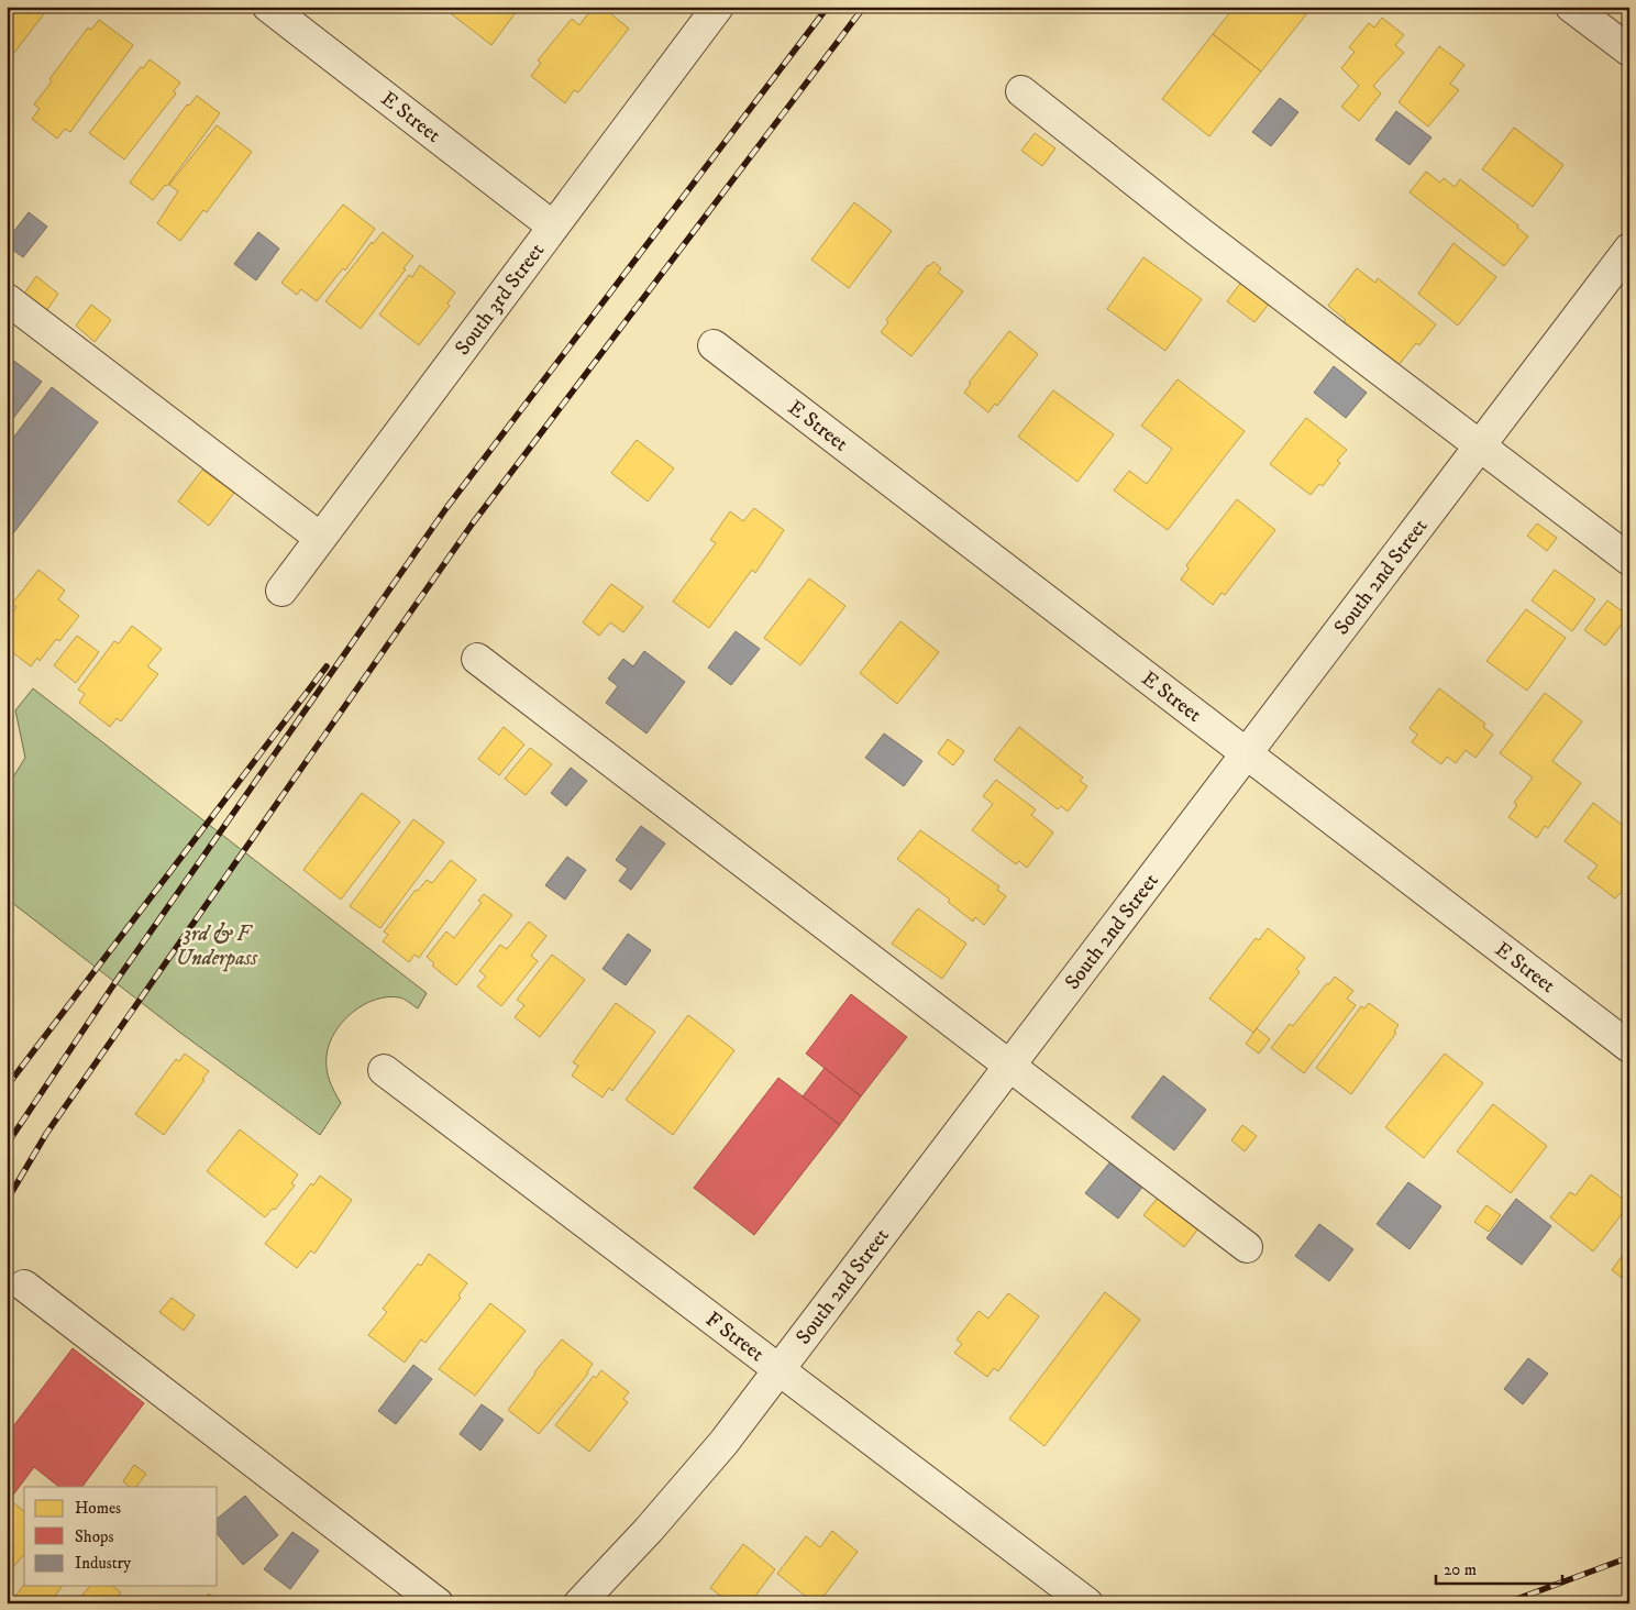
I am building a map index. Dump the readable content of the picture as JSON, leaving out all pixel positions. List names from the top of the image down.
{
  "streets": {
    "street": [
      "E Street",
      "South 3rd Street",
      "South 2nd Street",
      "F Street"
    ]
  },
  "crossings": [
    ["E Street", "South 3rd Street"],
    ["E Street", "South 2nd Street"],
    ["South 2nd Street", "F Street"]
  ],
  "parks": ["3rd & F Underpass"],
  "legend": ["Homes", "Shops", "Industry"],
  "scale_bar": "20 m"
}
